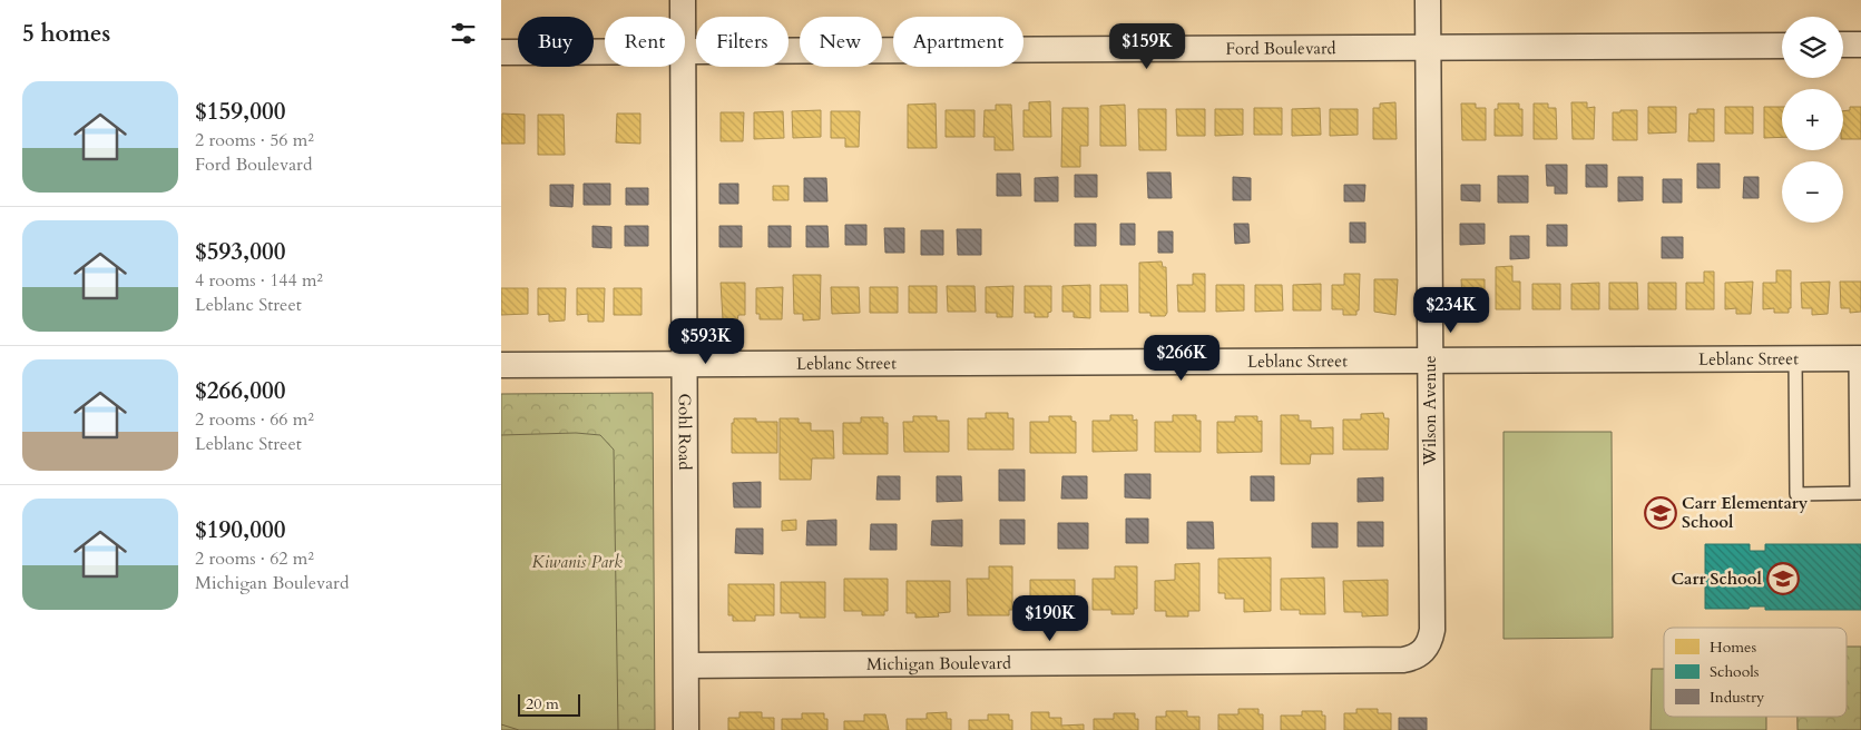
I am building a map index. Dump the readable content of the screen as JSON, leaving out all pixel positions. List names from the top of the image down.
{
  "streets": {
    "street": [
      "Ford Boulevard",
      "Leblanc Street",
      "Wilson Avenue",
      "Gohl Road",
      "Michigan Boulevard"
    ]
  },
  "crossings": [
    ["Ford Boulevard", "Wilson Avenue"],
    ["Leblanc Street", "Wilson Avenue"],
    ["Leblanc Street", "Gohl Road"],
    ["Wilson Avenue", "Michigan Boulevard"],
    ["Gohl Road", "Michigan Boulevard"]
  ],
  "parks": ["Kiwanis Park"],
  "places": {
    "school or university": ["Carr Elementary School", "Carr School"]
  },
  "legend": ["Homes", "Schools", "Industry"],
  "scale_bar": "20 m",
  "page": {
    "heading": "5 homes",
    "map_buttons": ["+", "−"],
    "chip": [
      "Buy",
      "Rent",
      "Filters",
      "New",
      "Apartment"
    ],
    "price": [
      "$159K",
      "$234K",
      "$593K",
      "$266K",
      "$190K"
    ],
    "list": [
      {
        "name": "$159,000",
        "note": "2 rooms · 56 m² · Ford Boulevard"
      },
      {
        "name": "$593,000",
        "note": "4 rooms · 144 m² · Leblanc Street"
      },
      {
        "name": "$266,000",
        "note": "2 rooms · 66 m² · Leblanc Street"
      },
      {
        "name": "$190,000",
        "note": "2 rooms · 62 m² · Michigan Boulevard"
      }
    ],
    "scale": "20 m"
  }
}
